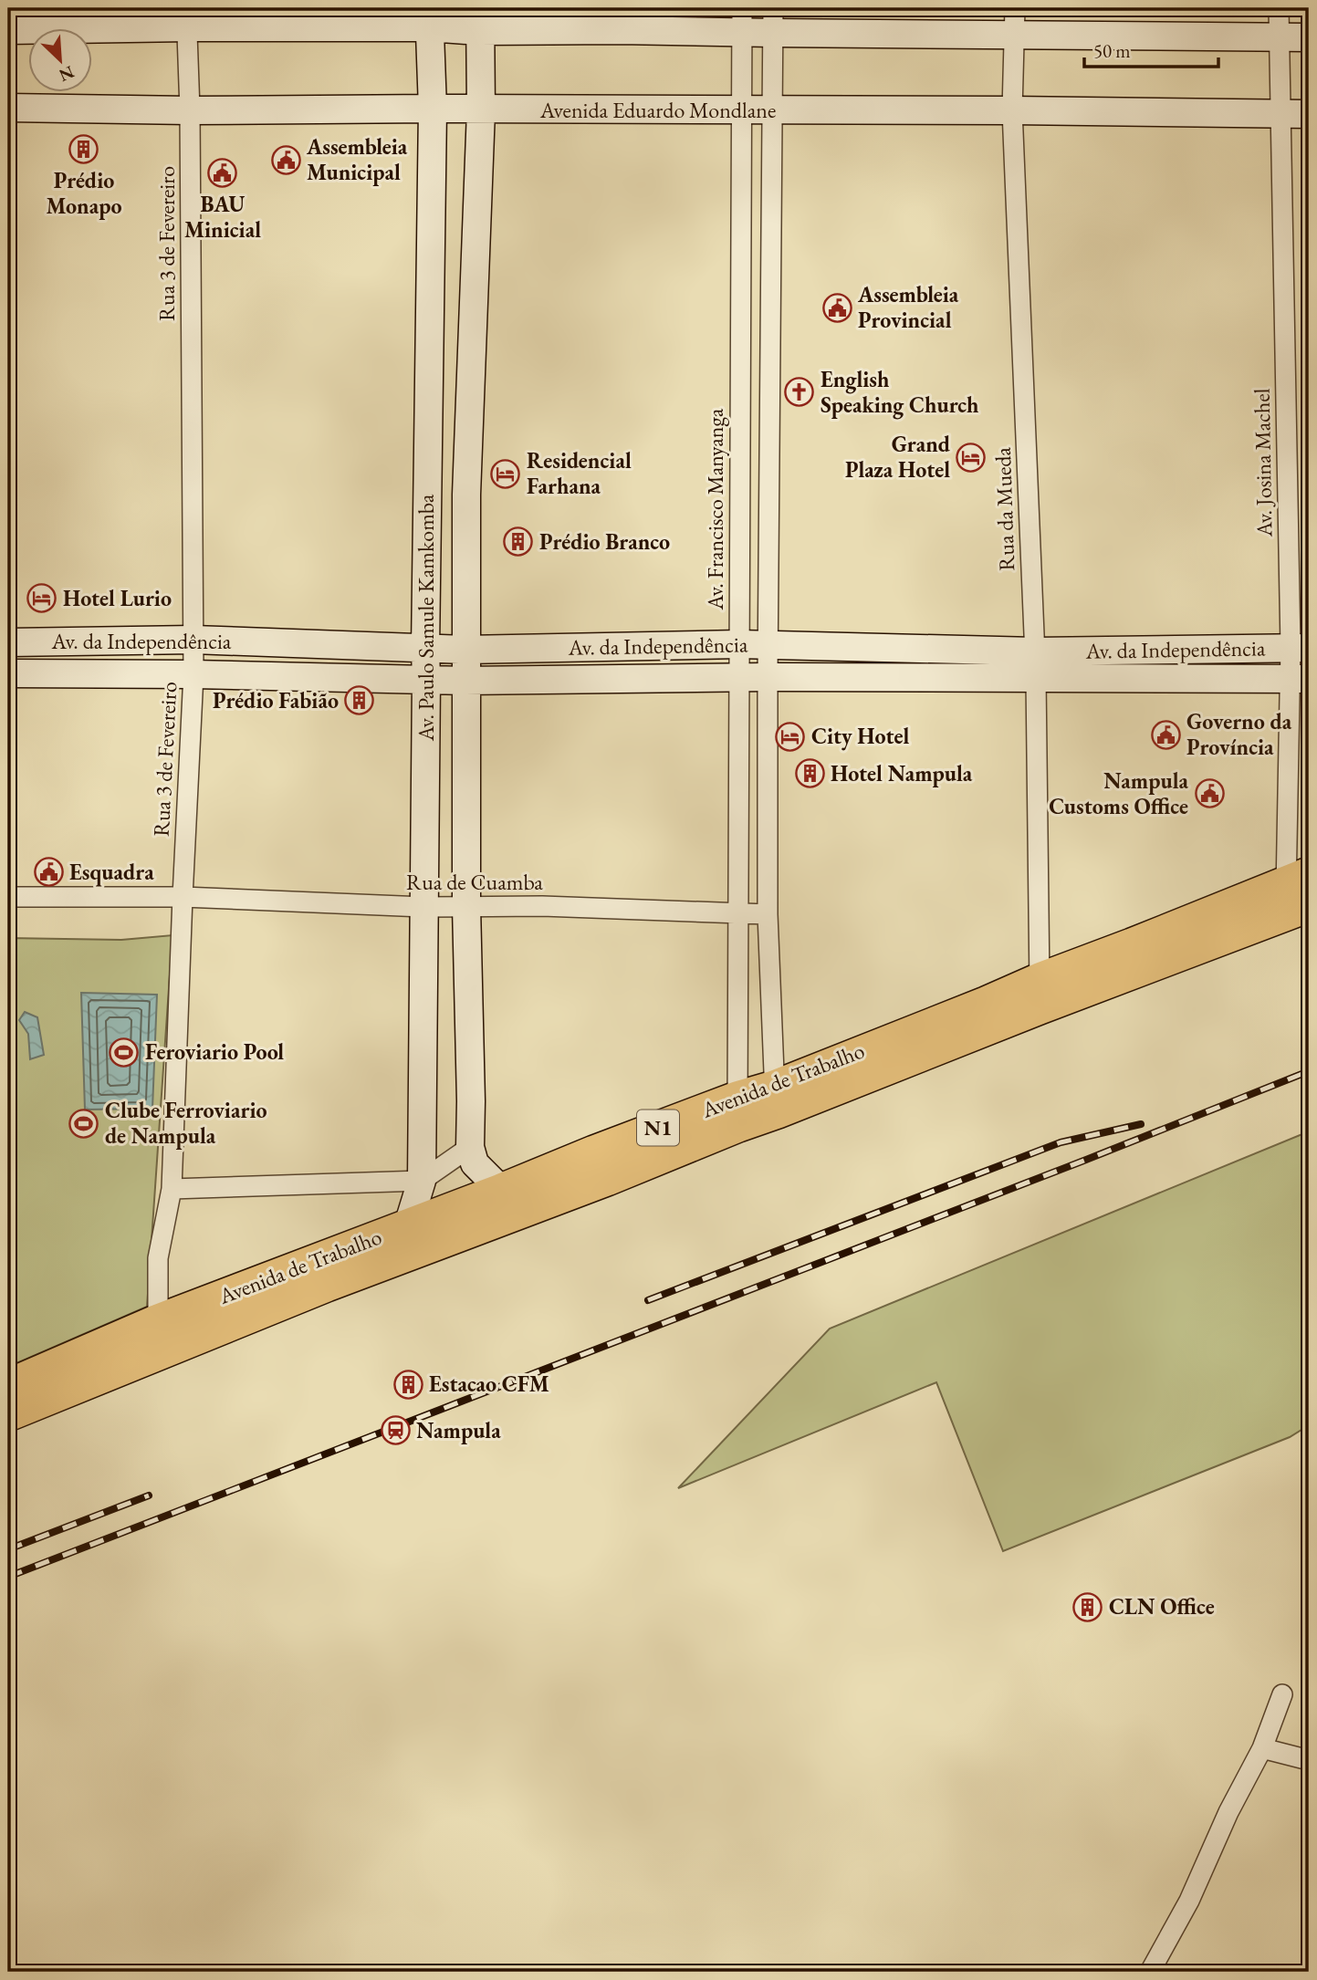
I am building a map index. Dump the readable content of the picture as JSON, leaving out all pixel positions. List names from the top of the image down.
{
  "streets": {
    "highway": ["Avenida de Trabalho", "N1"],
    "main road": ["Avenida Eduardo Mondlane", "Av. Paulo Samule Kamkomba", "Av. da Independência"],
    "street": [
      "Rua 3 de Fevereiro",
      "Av. Josina Machel",
      "Av. Francisco Manyanga",
      "Rua da Mueda",
      "Rua de Cuamba"
    ]
  },
  "crossings": [
    ["Avenida Eduardo Mondlane", "Rua 3 de Fevereiro"],
    ["Avenida Eduardo Mondlane", "Av. Josina Machel"],
    ["Avenida Eduardo Mondlane", "Av. Francisco Manyanga"],
    ["Avenida Eduardo Mondlane", "Rua da Mueda"],
    ["Avenida Eduardo Mondlane", "Av. Paulo Samule Kamkomba"],
    ["Rua 3 de Fevereiro", "Av. da Independência"],
    ["Rua 3 de Fevereiro", "Rua de Cuamba"],
    ["Rua 3 de Fevereiro", "Avenida de Trabalho"],
    ["Av. Josina Machel", "Av. da Independência"],
    ["Av. Josina Machel", "Avenida de Trabalho"],
    ["Av. Francisco Manyanga", "Av. da Independência"],
    ["Av. Francisco Manyanga", "Rua de Cuamba"],
    ["Av. Francisco Manyanga", "Avenida de Trabalho"],
    ["Rua da Mueda", "Av. da Independência"],
    ["Rua da Mueda", "Avenida de Trabalho"],
    ["Av. Paulo Samule Kamkomba", "Av. da Independência"],
    ["Av. Paulo Samule Kamkomba", "Rua de Cuamba"],
    ["Av. Paulo Samule Kamkomba", "Avenida de Trabalho"]
  ],
  "places": {
    "building": [
      "Prédio Monapo",
      "Prédio Branco",
      "Prédio Fabião",
      "Hotel Nampula",
      "Estacao CFM",
      "CLN Office"
    ],
    "public building": [
      "Assembleia Municipal",
      "BAU Minicial",
      "Assembleia Provincial",
      "Governo da Província",
      "Nampula Customs Office",
      "Esquadra"
    ],
    "church": ["English Speaking Church"],
    "hotel": [
      "Grand Plaza Hotel",
      "Residencial Farhana",
      "Hotel Lurio",
      "City Hotel"
    ],
    "sports": ["Feroviario Pool", "Clube Ferroviario de Nampula"],
    "station": ["Nampula"]
  },
  "scale_bar": "50 m",
  "north": "bottom right"
}
